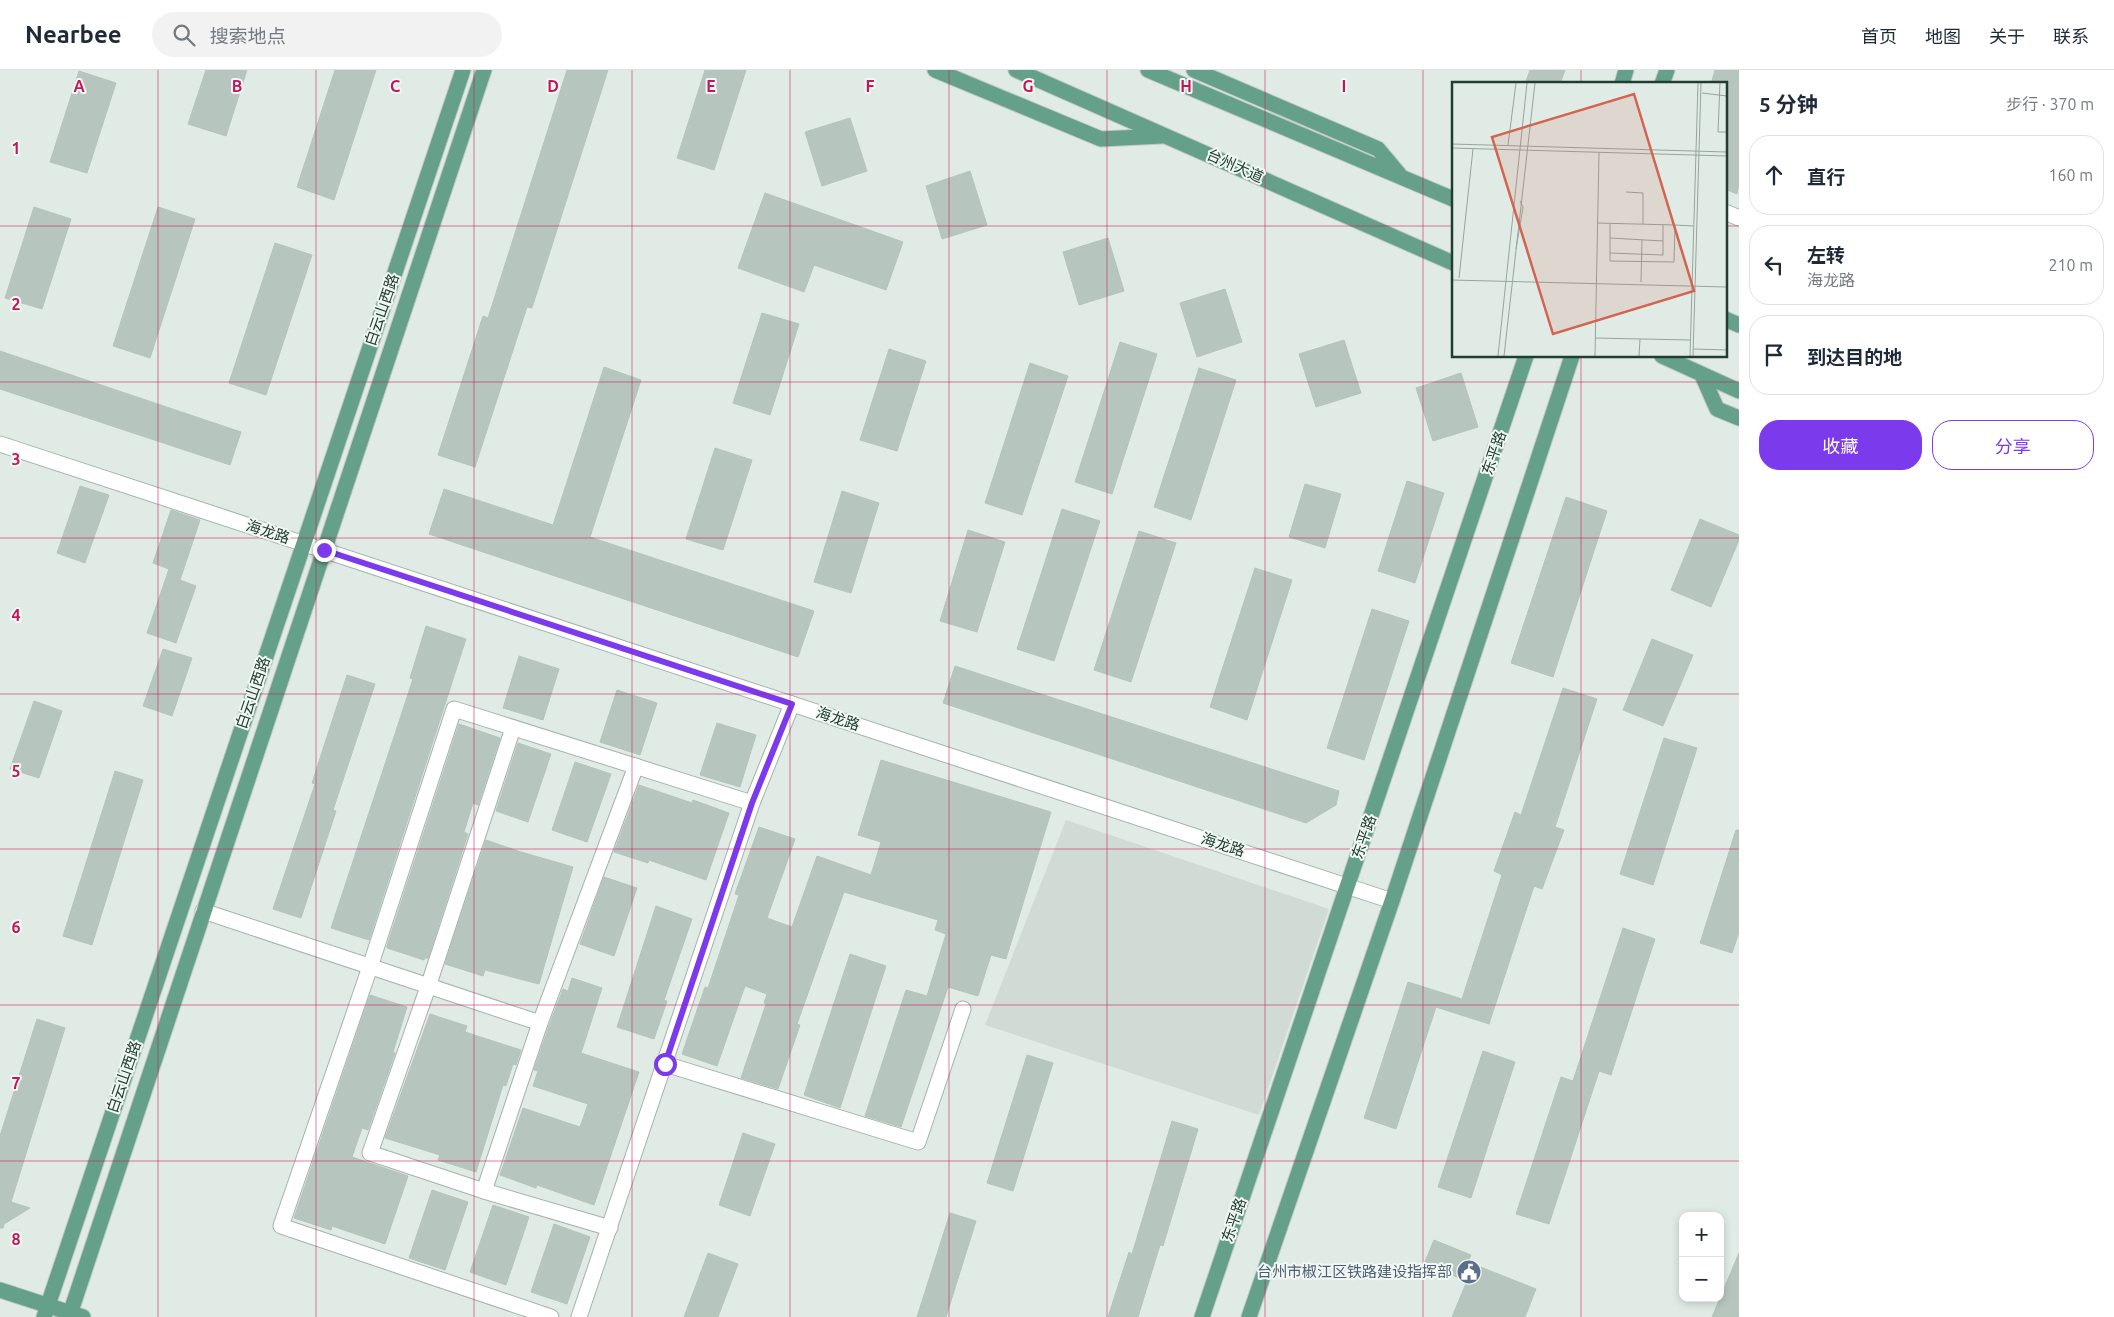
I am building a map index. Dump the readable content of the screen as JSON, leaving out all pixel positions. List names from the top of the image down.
{
  "streets": {
    "main road": ["台州大道", "白云山西路", "东平路"],
    "street": ["海龙路"]
  },
  "crossings": [
    ["白云山西路", "海龙路"],
    ["东平路", "海龙路"]
  ],
  "places": {
    "public building": ["台州市椒江区铁路建设指挥部"]
  },
  "page": {
    "header": "Nearbee",
    "search": "搜索地点",
    "nav": [
      "首页",
      "地图",
      "关于",
      "联系"
    ],
    "heading": ["5 分钟", "步行 · 370 m"],
    "list": [
      ["直行", "160 m"],
      ["左转", "海龙路", "210 m"],
      "到达目的地"
    ],
    "buttons": ["收藏", "分享"],
    "map_buttons": ["+", "−"]
  },
  "grid": {
    "columns": [
      "A",
      "B",
      "C",
      "D",
      "E",
      "F",
      "G",
      "H",
      "I"
    ],
    "rows": [
      "1",
      "2",
      "3",
      "4",
      "5",
      "6",
      "7",
      "8"
    ]
  }
}
